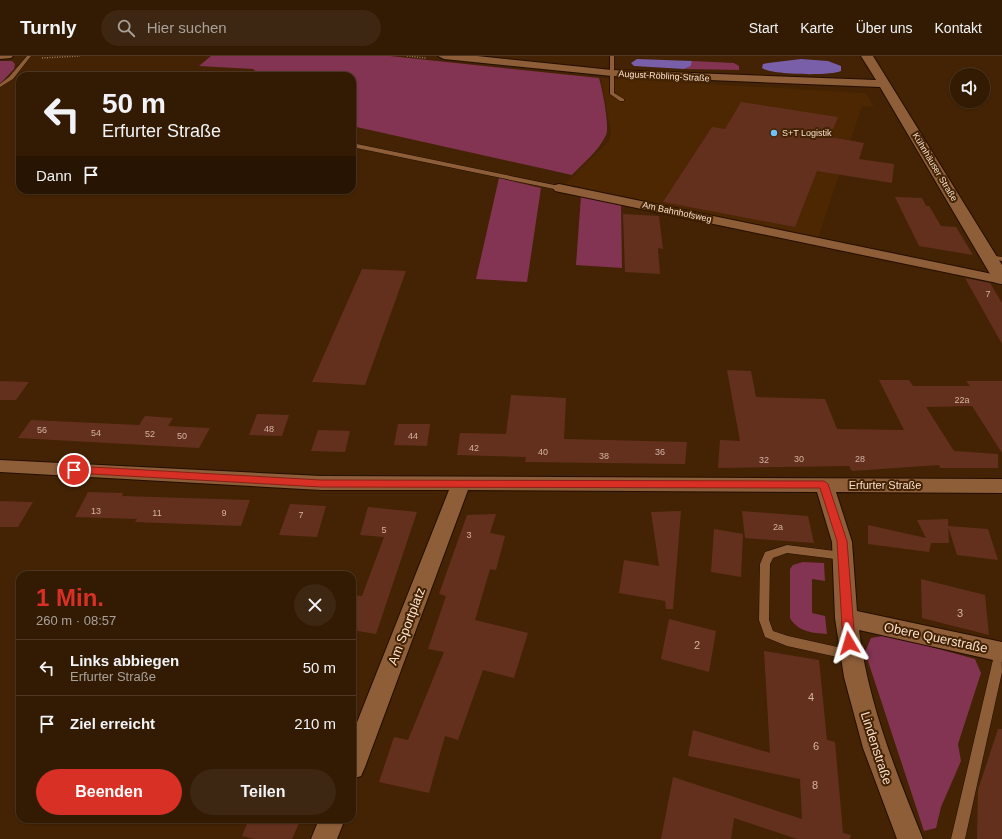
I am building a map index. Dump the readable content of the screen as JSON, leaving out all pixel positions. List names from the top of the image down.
{
  "streets": {
    "street": [
      "August-Röbling-Straße",
      "Kühnhäuser Straße",
      "Am Bahnhofsweg",
      "Erfurter Straße",
      "Am Sportplatz",
      "Obere Querstraße",
      "Lindenstraße"
    ]
  },
  "crossings": [
    ["August-Röbling-Straße", "Kühnhäuser Straße"],
    ["Kühnhäuser Straße", "Am Bahnhofsweg"],
    ["Erfurter Straße", "Am Sportplatz"],
    ["Erfurter Straße", "Lindenstraße"],
    ["Obere Querstraße", "Lindenstraße"]
  ],
  "places": ["S+T Logistik"],
  "house_numbers": [
    "7",
    "22a",
    "48",
    "56",
    "54",
    "52",
    "50",
    "44",
    "42",
    "40",
    "36",
    "38",
    "30",
    "28",
    "32",
    "13",
    "11",
    "9",
    "7",
    "2a",
    "5",
    "3",
    "3",
    "2",
    "4",
    "6",
    "8"
  ],
  "page": {
    "header": "Turnly",
    "search": "Hier suchen",
    "nav": [
      "Start",
      "Karte",
      "Über uns",
      "Kontakt"
    ],
    "turn": ["50 m", "Erfurter Straße"],
    "then": "Dann",
    "heading": ["1 Min.", "260 m · 08:57"],
    "list": [
      {
        "name": "Links abbiegen",
        "note": "Erfurter Straße",
        "value": "50 m"
      },
      {
        "name": "Ziel erreicht",
        "value": "210 m"
      }
    ],
    "buttons": ["Beenden", "Teilen"]
  }
}
